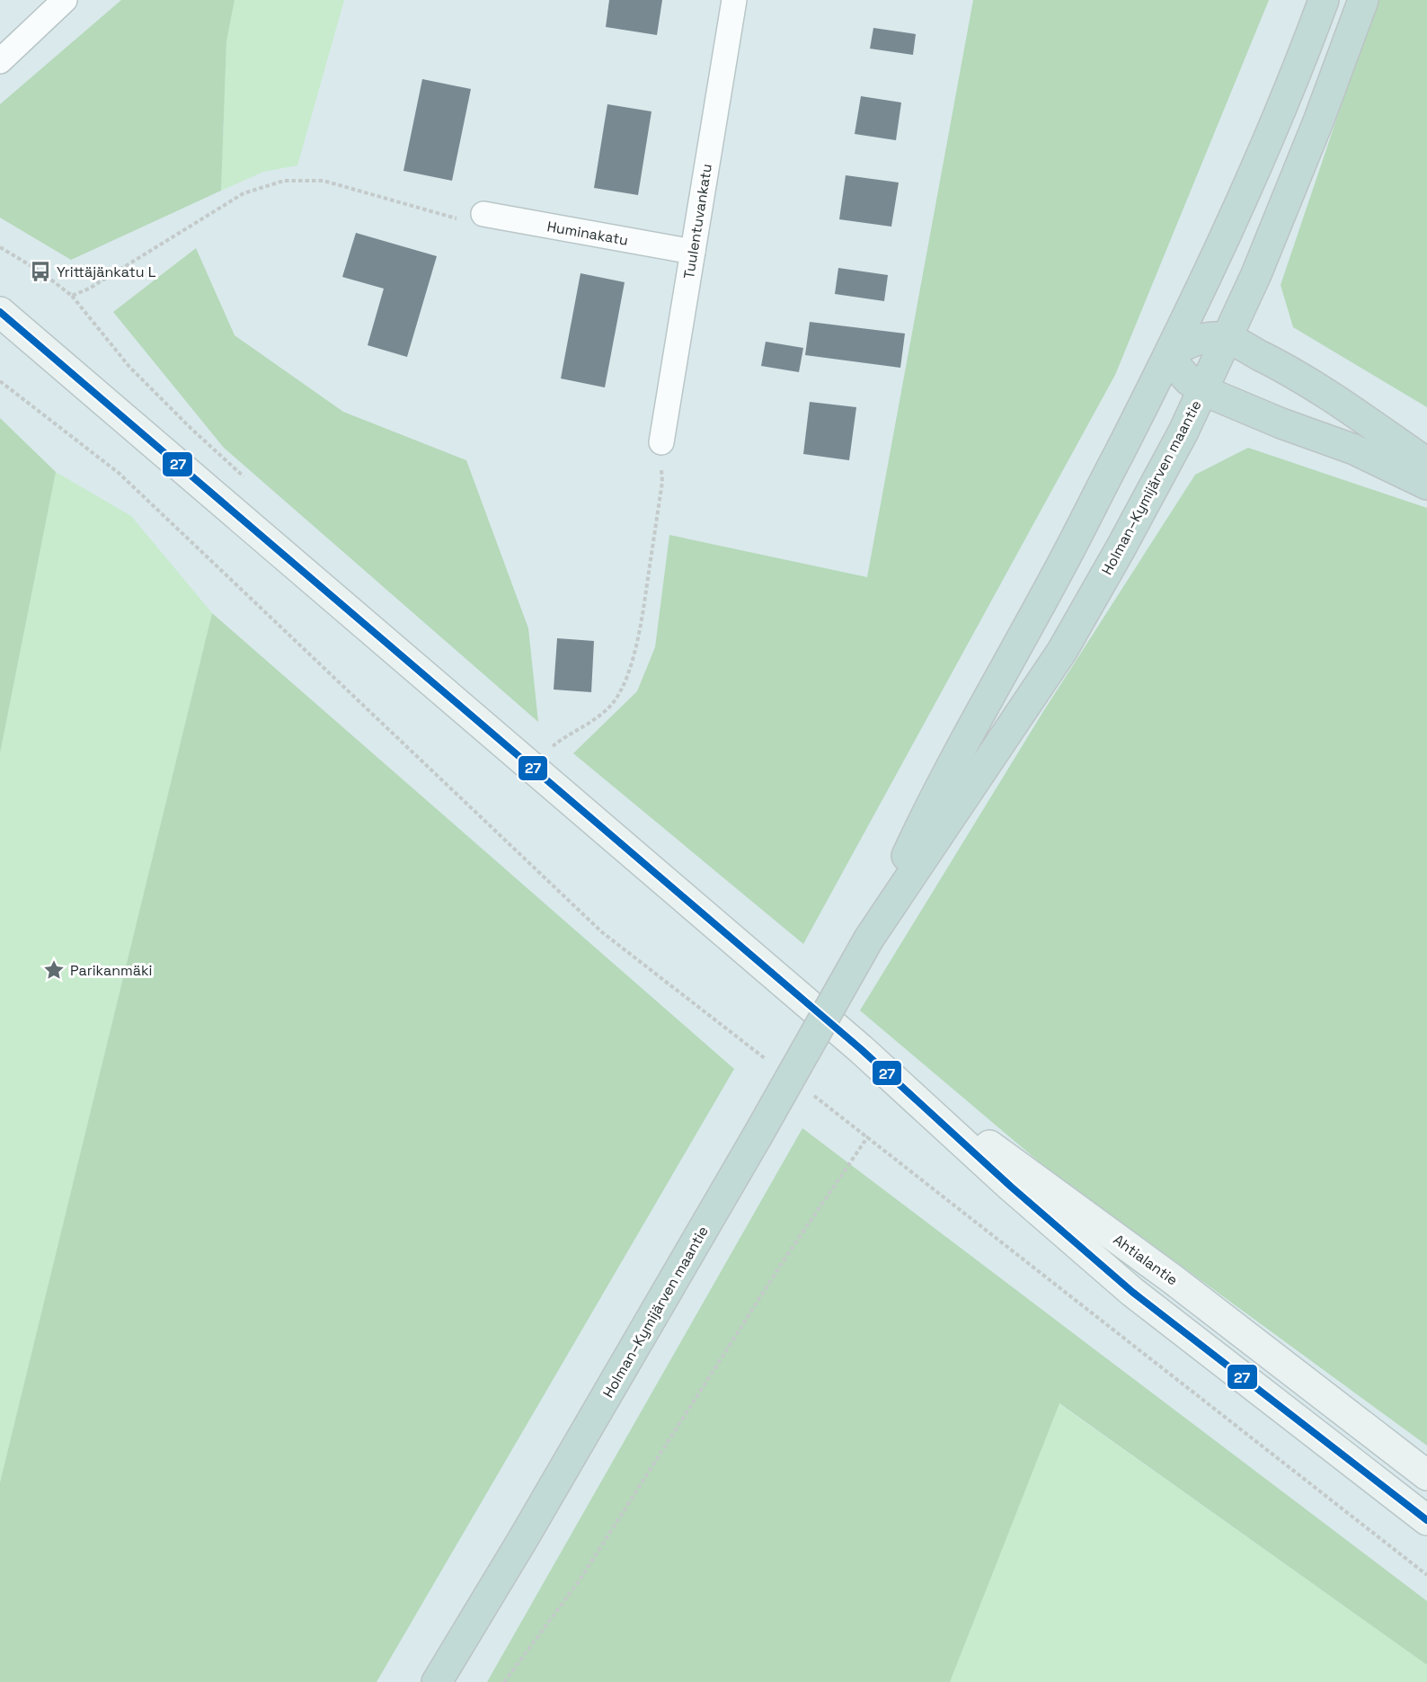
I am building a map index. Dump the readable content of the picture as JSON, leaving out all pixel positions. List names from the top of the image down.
{
  "streets": {
    "highway": ["Holman–Kymijärven maantie"],
    "main road": ["Ahtialantie"],
    "street": ["Tuulentuvankatu", "Huminakatu"]
  },
  "crossings": [
    ["Tuulentuvankatu", "Huminakatu"]
  ],
  "places": {
    "bus stop": ["Yrittäjänkatu L"],
    "place": ["Parikanmäki"]
  },
  "lines": ["transit line 27"]
}
